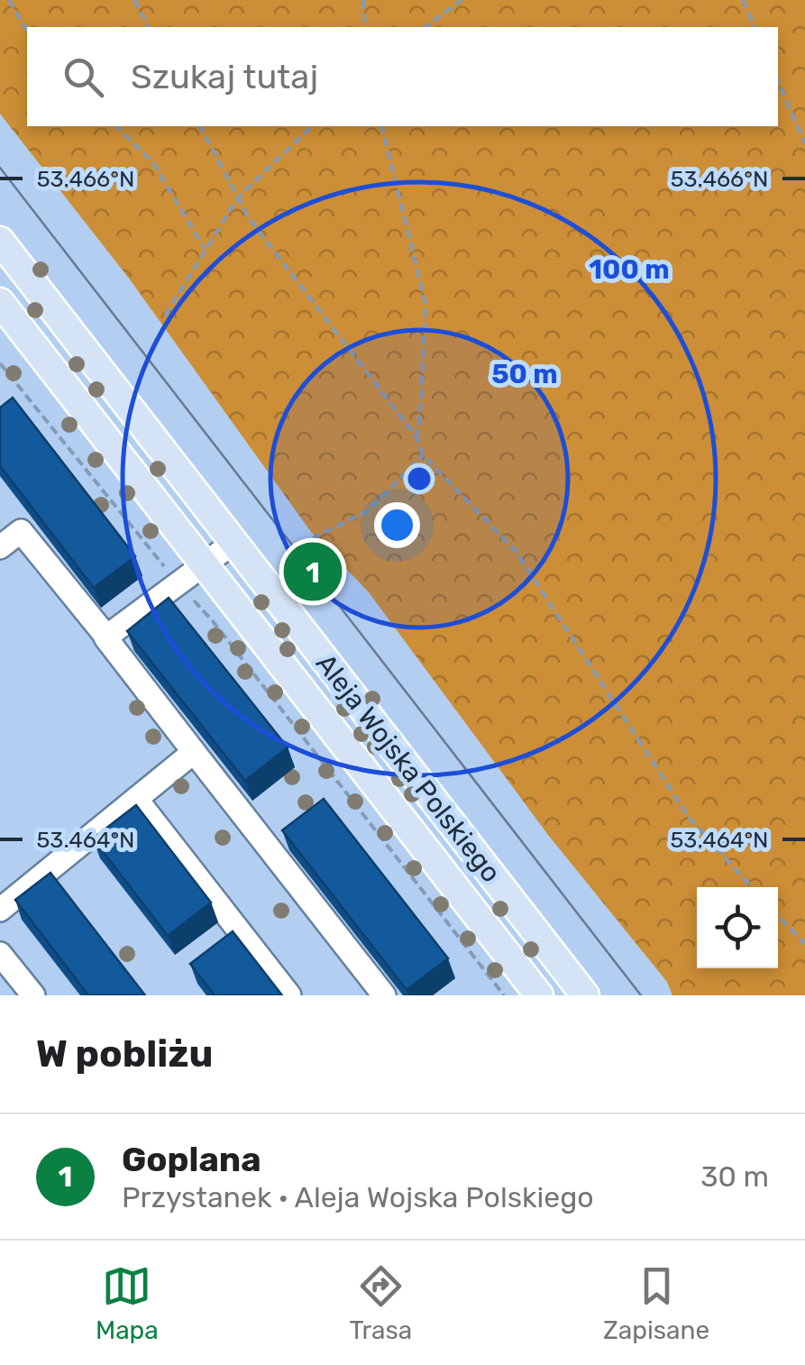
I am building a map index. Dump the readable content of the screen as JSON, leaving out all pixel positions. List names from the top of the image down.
{
  "streets": {
    "main road": ["Aleja Wojska Polskiego"]
  },
  "page": {
    "search": "Szukaj tutaj",
    "pins": "1",
    "heading": "W pobliżu",
    "list": [
      {
        "mark": "1",
        "name": "Goplana",
        "note": "Przystanek · Aleja Wojska Polskiego",
        "value": "30 m"
      }
    ],
    "nav": ["Mapa", "Trasa", "Zapisane"]
  },
  "coordinates": ["53.466°N", "53.464°N"],
  "rings": ["100 m", "50 m"]
}
